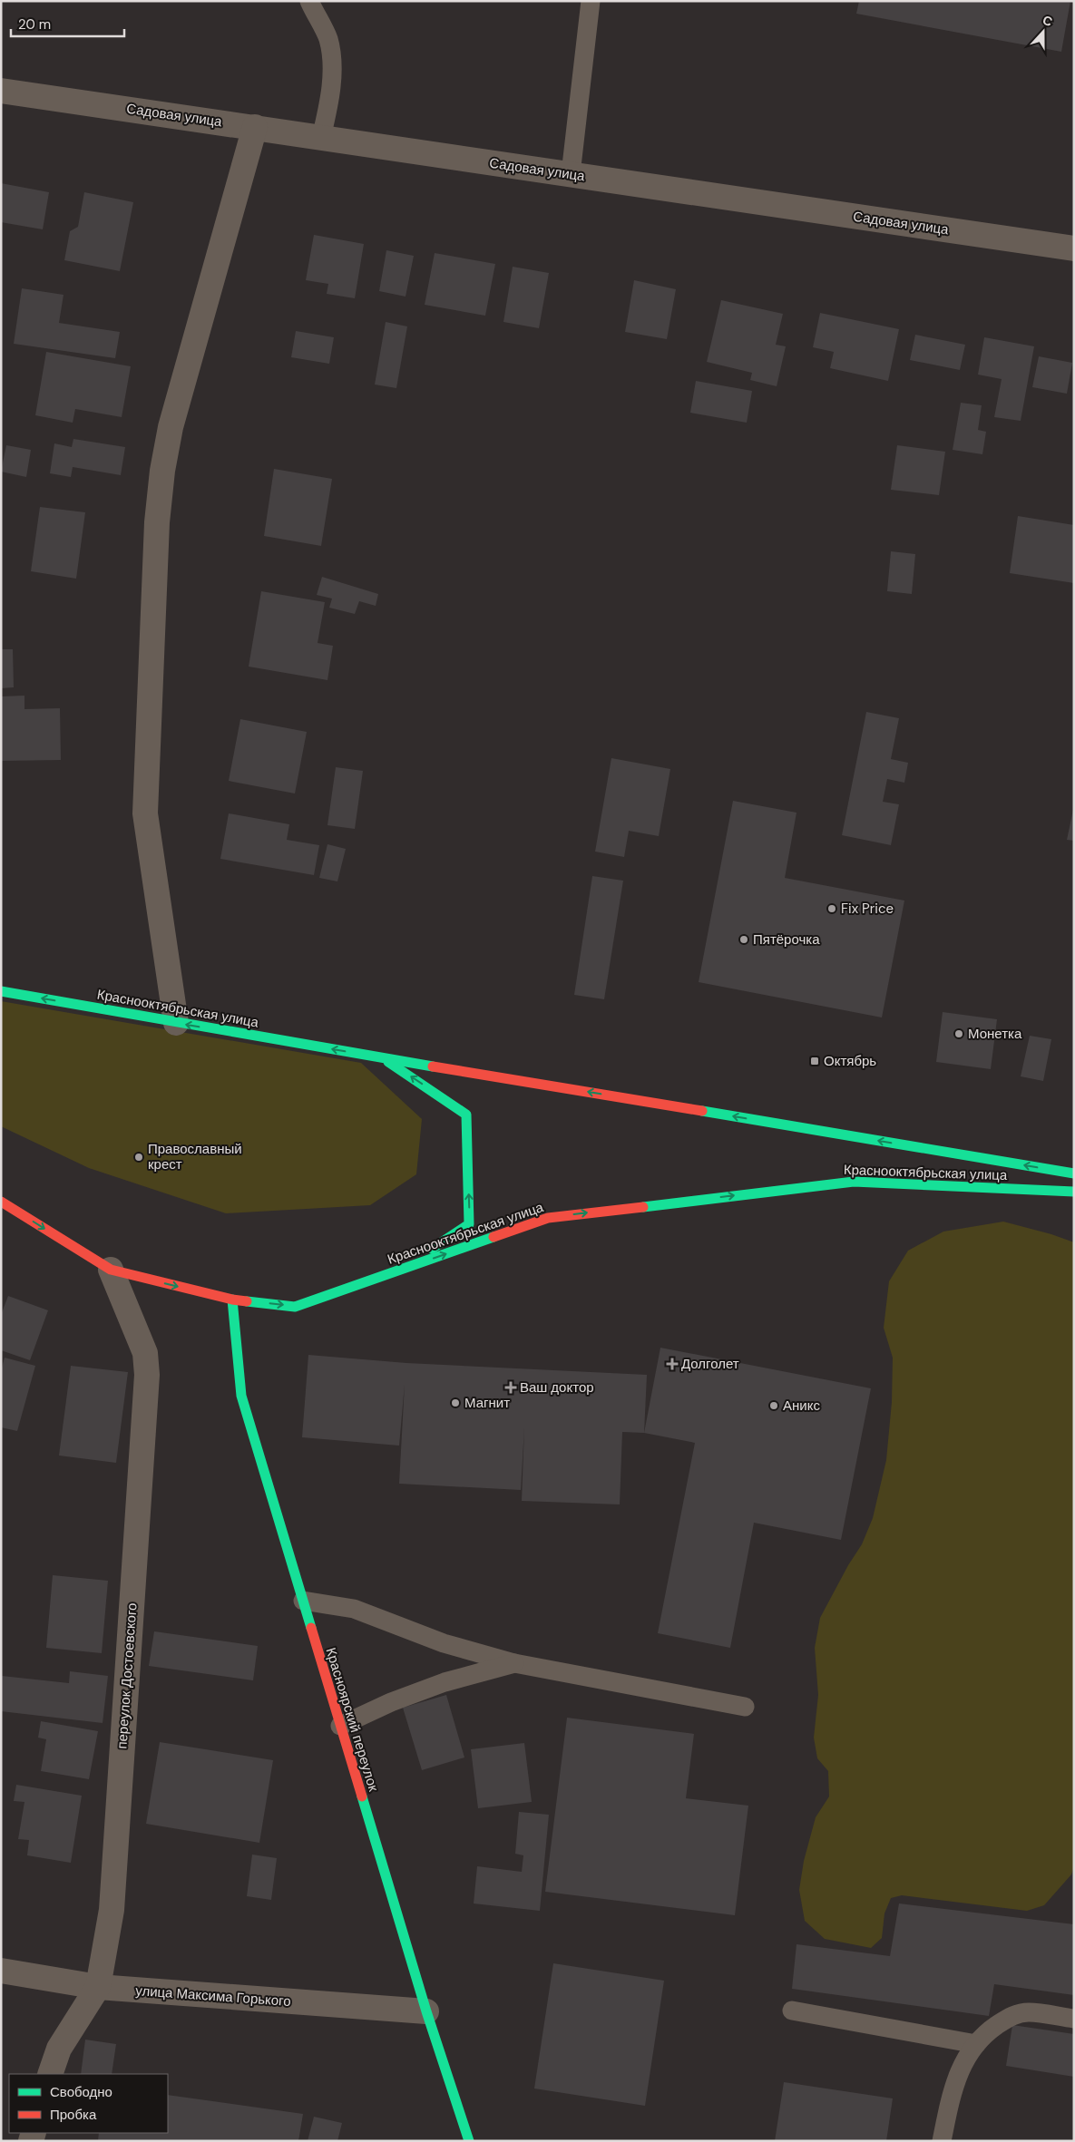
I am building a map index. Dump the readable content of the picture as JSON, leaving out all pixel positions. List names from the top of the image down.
{
  "streets": {
    "main road": ["Краснооктябрьская улица", "Красноярский переулок"],
    "street": ["Садовая улица", "переулок Достоевского", "улица Максима Горького"]
  },
  "crossings": [
    ["Краснооктябрьская улица", "переулок Достоевского"],
    ["Краснооктябрьская улица", "Красноярский переулок"],
    ["переулок Достоевского", "улица Максима Горького"],
    ["Красноярский переулок", "улица Максима Горького"]
  ],
  "places": {
    "other": [
      "Fix Price",
      "Пятёрочка",
      "Монетка",
      "Православный крест",
      "Магнит",
      "Аникс"
    ],
    "transit": ["Октябрь"],
    "health": ["Долголет", "Ваш доктор"]
  },
  "legend": ["Свободно", "Пробка"],
  "scale_bar": "20 m",
  "north": "top"
}
